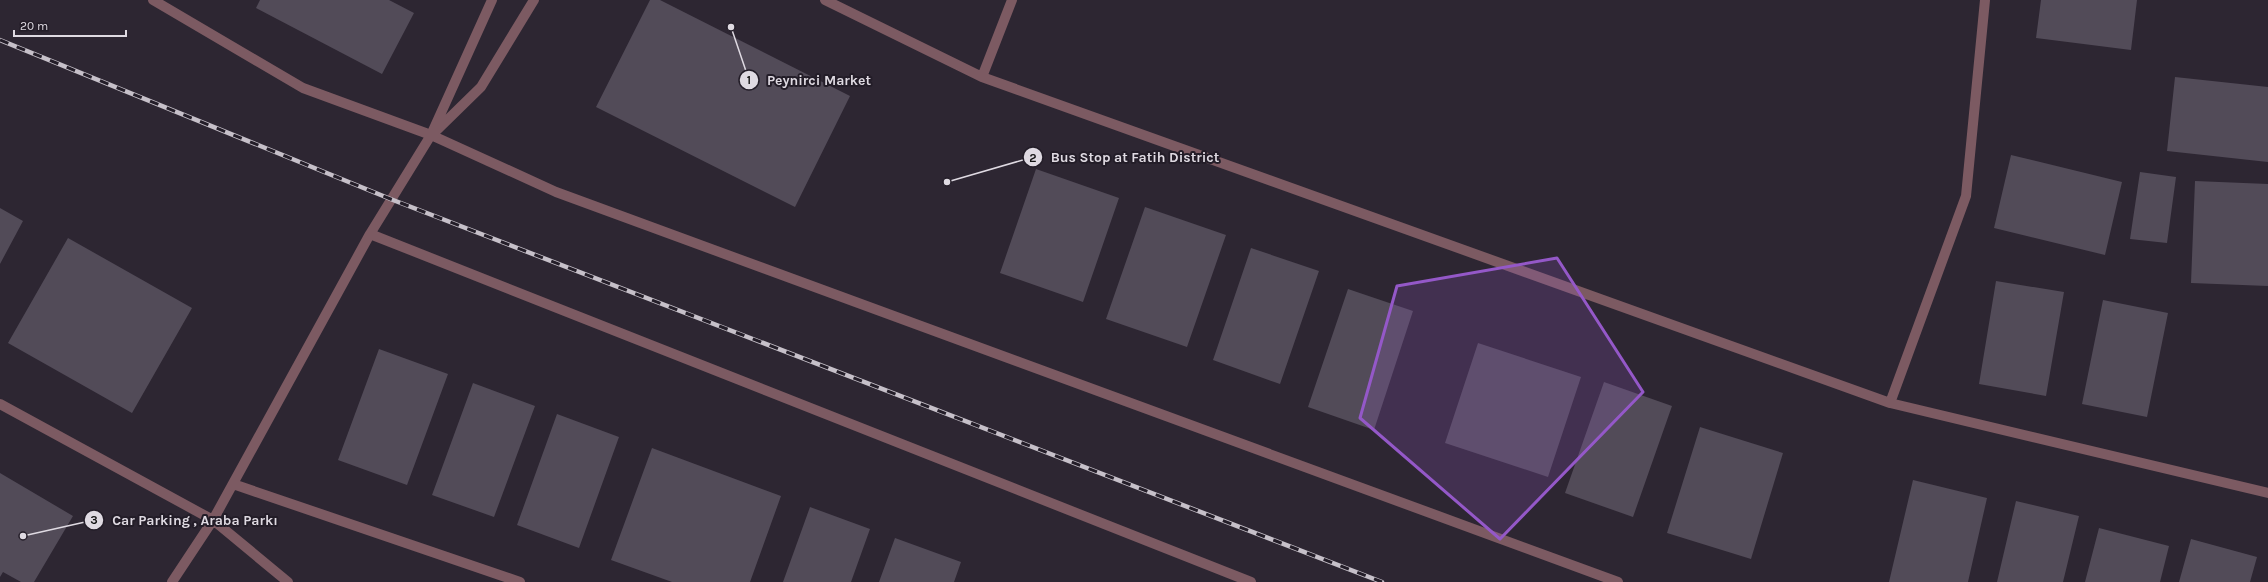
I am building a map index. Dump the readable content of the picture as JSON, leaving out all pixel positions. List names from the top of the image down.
{
  "places": ["Peynirci Market", "Bus Stop at Fatih District", "Car Parking , Araba Parkı"],
  "scale_bar": "20 m"
}
